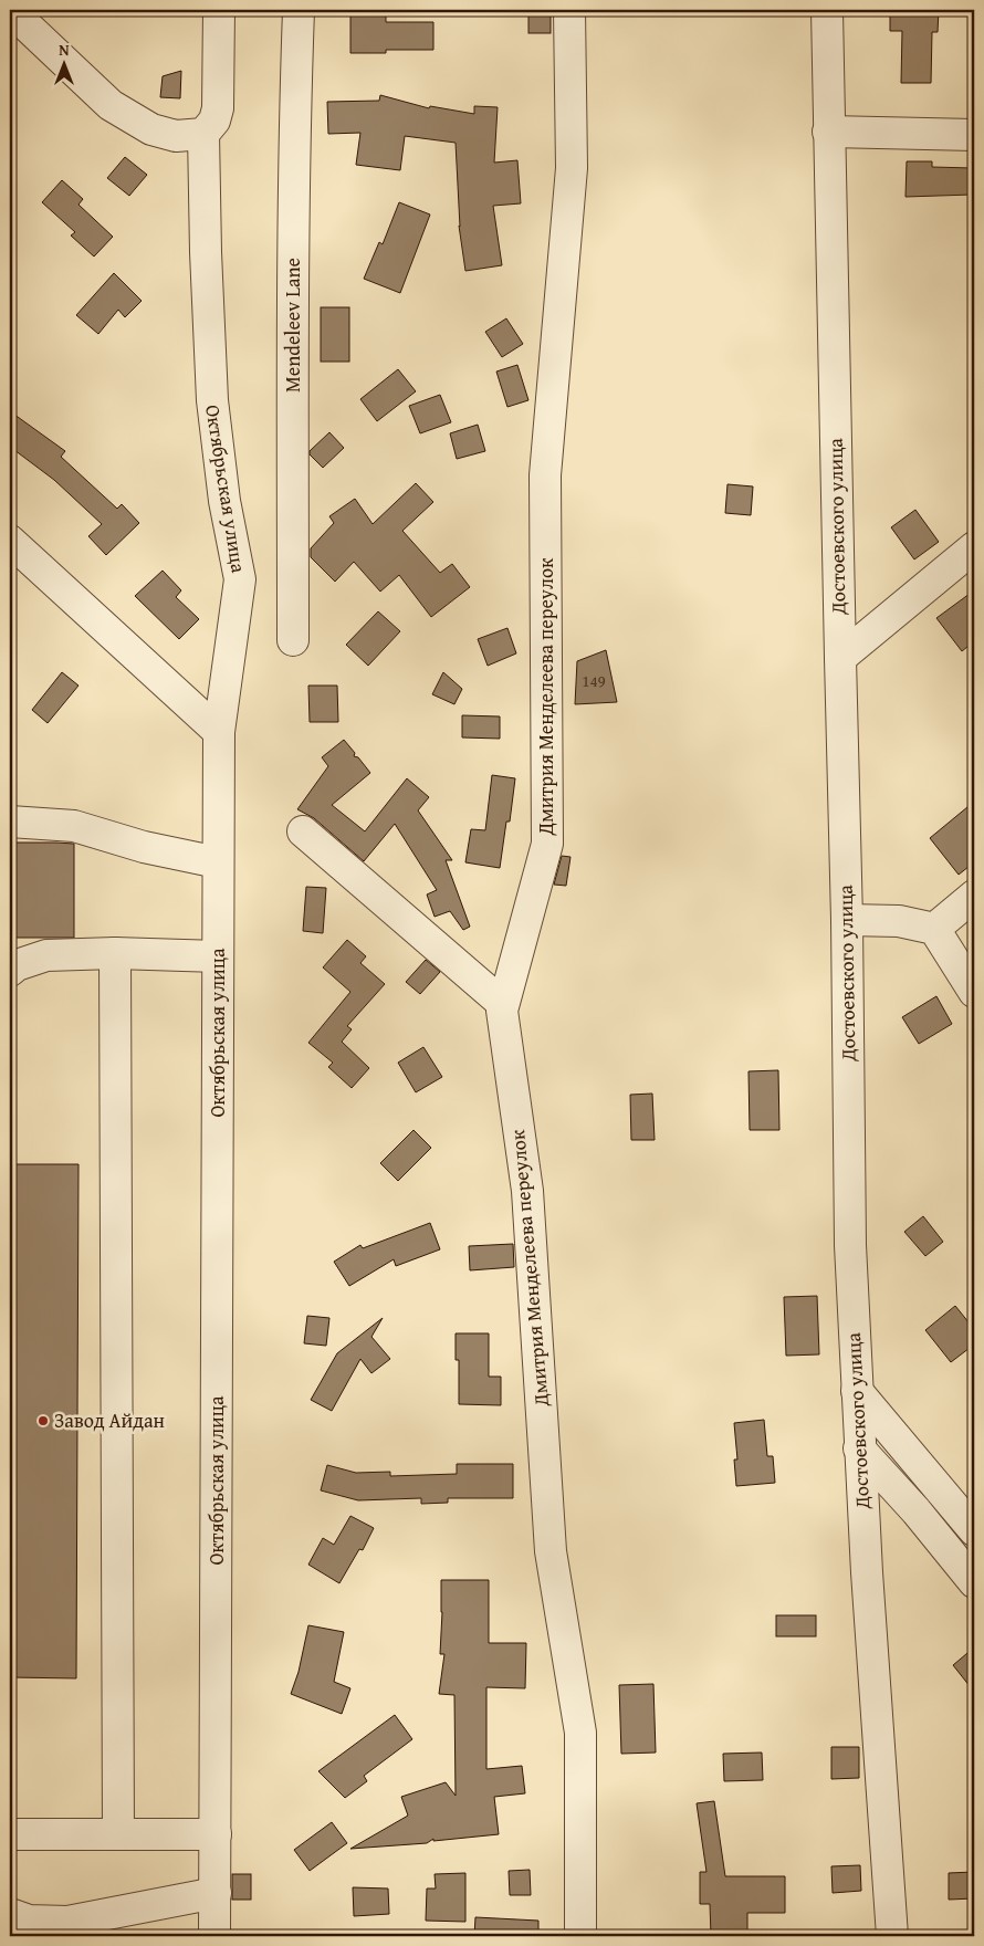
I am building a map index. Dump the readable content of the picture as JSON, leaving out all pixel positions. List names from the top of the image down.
{
  "streets": {
    "street": [
      "Mendeleev Lane",
      "Октябрьская улица",
      "Достоевского улица",
      "Дмитрия Менделеева переулок"
    ]
  },
  "places": ["Завод Айдан"],
  "house_numbers": ["149"],
  "north": "top"
}
